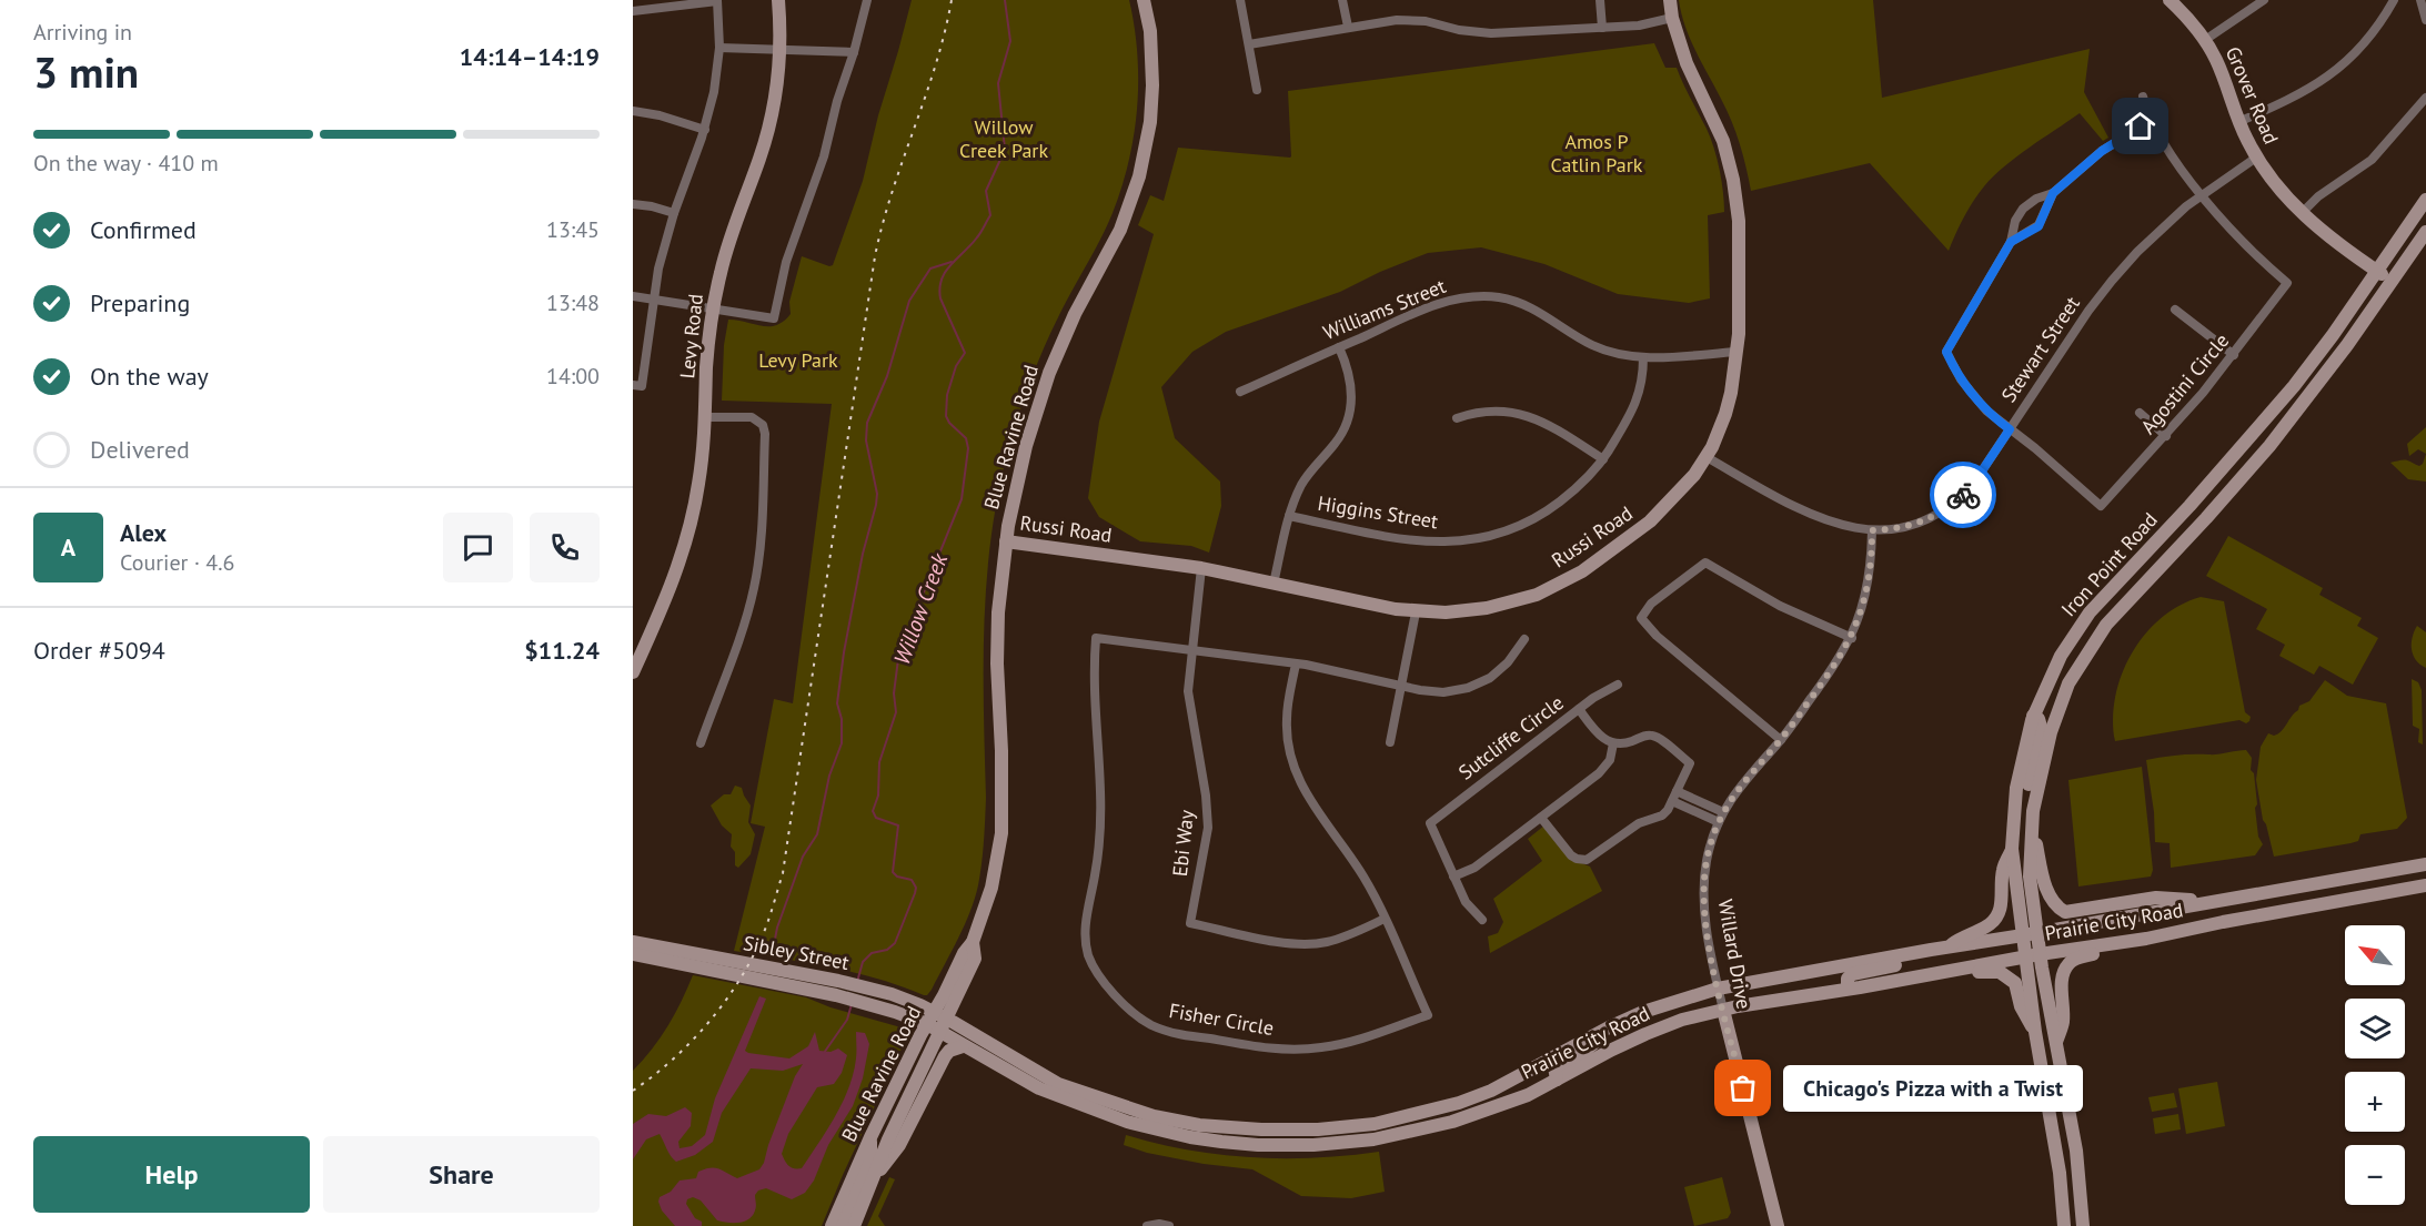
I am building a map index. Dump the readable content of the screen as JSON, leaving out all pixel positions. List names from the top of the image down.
{
  "streets": {
    "main road": [
      "Grover Road",
      "Levy Road",
      "Blue Ravine Road",
      "Russi Road",
      "Iron Point Road",
      "Prairie City Road",
      "Sibley Street",
      "Willard Drive"
    ],
    "street": [
      "Williams Street",
      "Stewart Street",
      "Agostini Circle",
      "Higgins Street",
      "Sutcliffe Circle",
      "Ebi Way",
      "Fisher Circle"
    ]
  },
  "crossings": [
    ["Grover Road", "Stewart Street"],
    ["Grover Road", "Iron Point Road"],
    ["Williams Street", "Higgins Street"],
    ["Williams Street", "Russi Road"],
    ["Stewart Street", "Agostini Circle"],
    ["Stewart Street", "Russi Road"],
    ["Stewart Street", "Willard Drive"],
    ["Blue Ravine Road", "Russi Road"],
    ["Blue Ravine Road", "Prairie City Road"],
    ["Blue Ravine Road", "Sibley Street"],
    ["Russi Road", "Ebi Way"],
    ["Iron Point Road", "Prairie City Road"],
    ["Ebi Way", "Fisher Circle"],
    ["Prairie City Road", "Sibley Street"],
    ["Prairie City Road", "Willard Drive"]
  ],
  "water": ["Willow Creek"],
  "parks": ["Willow Creek Park", "Amos P Catlin Park", "Levy Park"],
  "places": ["Chicago's Pizza with a Twist"],
  "north": "top left",
  "page": {
    "heading": ["3 min", "Arriving in", "14:14–14:19"],
    "panel": [
      "Alex",
      "Courier · 4.6",
      "Order #5094",
      "$11.24"
    ],
    "bar": "On the way · 410 m",
    "list": [
      ["Confirmed", "13:45"],
      ["Preparing", "13:48"],
      ["On the way", "14:00"],
      "Delivered"
    ],
    "round": "A",
    "map_buttons": ["+", "−"],
    "bubble": "Chicago's Pizza with a Twist",
    "buttons": ["Help", "Share"]
  }
}
